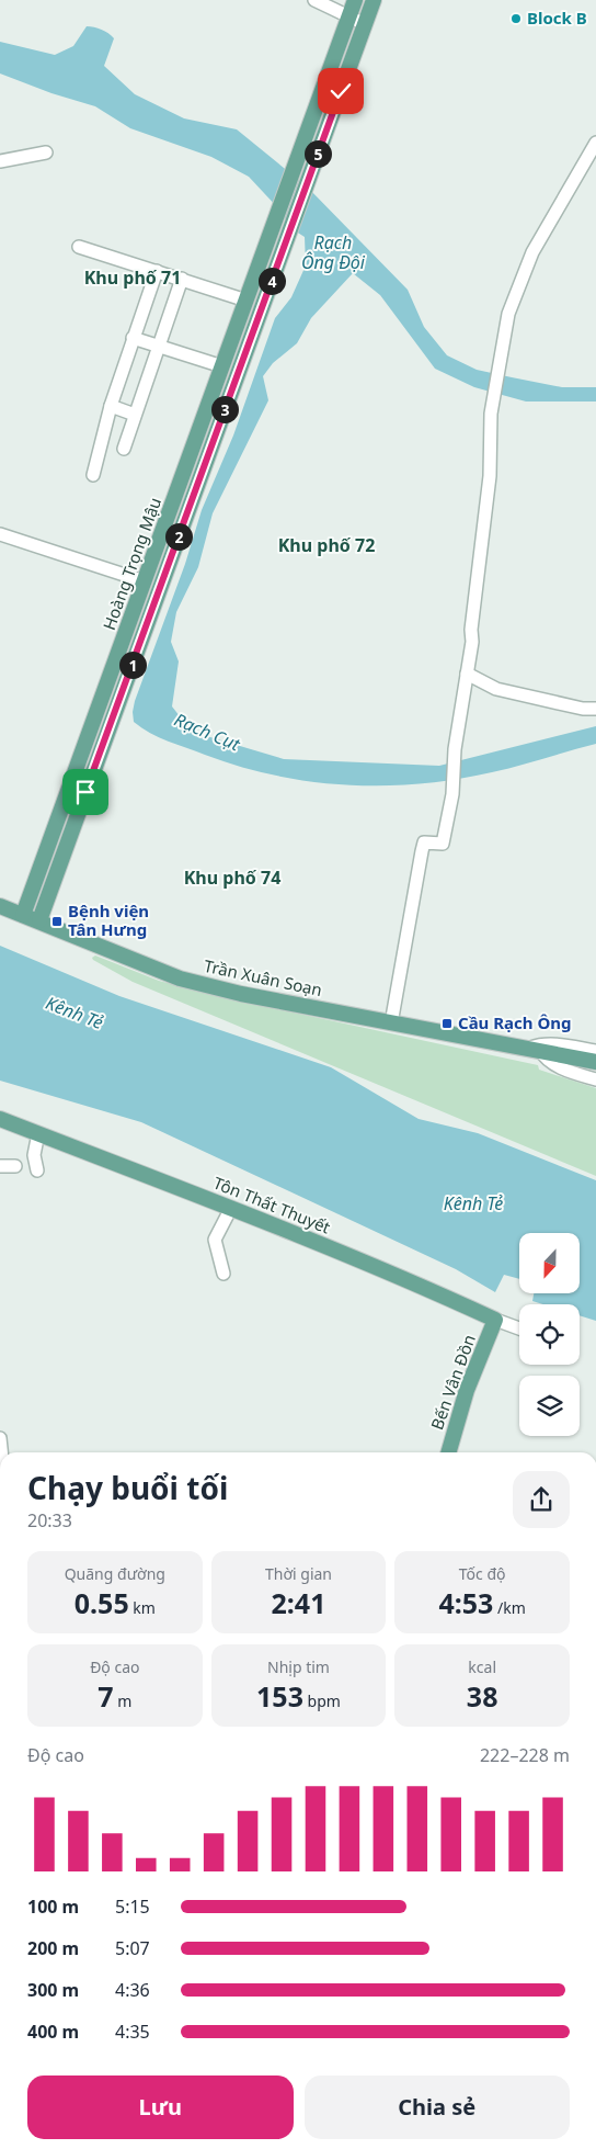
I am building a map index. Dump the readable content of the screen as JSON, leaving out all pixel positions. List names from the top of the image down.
{
  "streets": {
    "main road": [
      "Hoàng Trọng Mậu",
      "Trần Xuân Soạn",
      "Tôn Thất Thuyết",
      "Bến Vân Đồn"
    ]
  },
  "crossings": [
    ["Hoàng Trọng Mậu", "Trần Xuân Soạn"],
    ["Tôn Thất Thuyết", "Bến Vân Đồn"]
  ],
  "districts": ["Khu phố 71", "Khu phố 72", "Khu phố 74"],
  "water": ["Rạch Ông Đội", "Rạch Cụt", "Kênh Tẻ"],
  "places": {
    "other": ["Block B"],
    "transit": ["Bệnh viện Tân Hưng", "Cầu Rạch Ông"]
  },
  "north": "bottom",
  "page": {
    "pins": [
      "5",
      "4",
      "3",
      "2",
      "1"
    ],
    "heading": ["Chạy buổi tối", "20:33"],
    "stats": [
      ["Quãng đường", "0.55 km"],
      ["Thời gian", "2:41"],
      ["Tốc độ", "4:53 /km"],
      ["Độ cao", "7 m"],
      ["Nhịp tim", "153 bpm"],
      ["kcal", "38"]
    ],
    "chart": ["Độ cao", "222–228 m"],
    "list": [
      {
        "name": "100 m",
        "note": "5:15"
      },
      {
        "name": "200 m",
        "note": "5:07"
      },
      {
        "name": "300 m",
        "note": "4:36"
      },
      {
        "name": "400 m",
        "note": "4:35"
      }
    ],
    "buttons": ["Lưu", "Chia sẻ"]
  }
}
